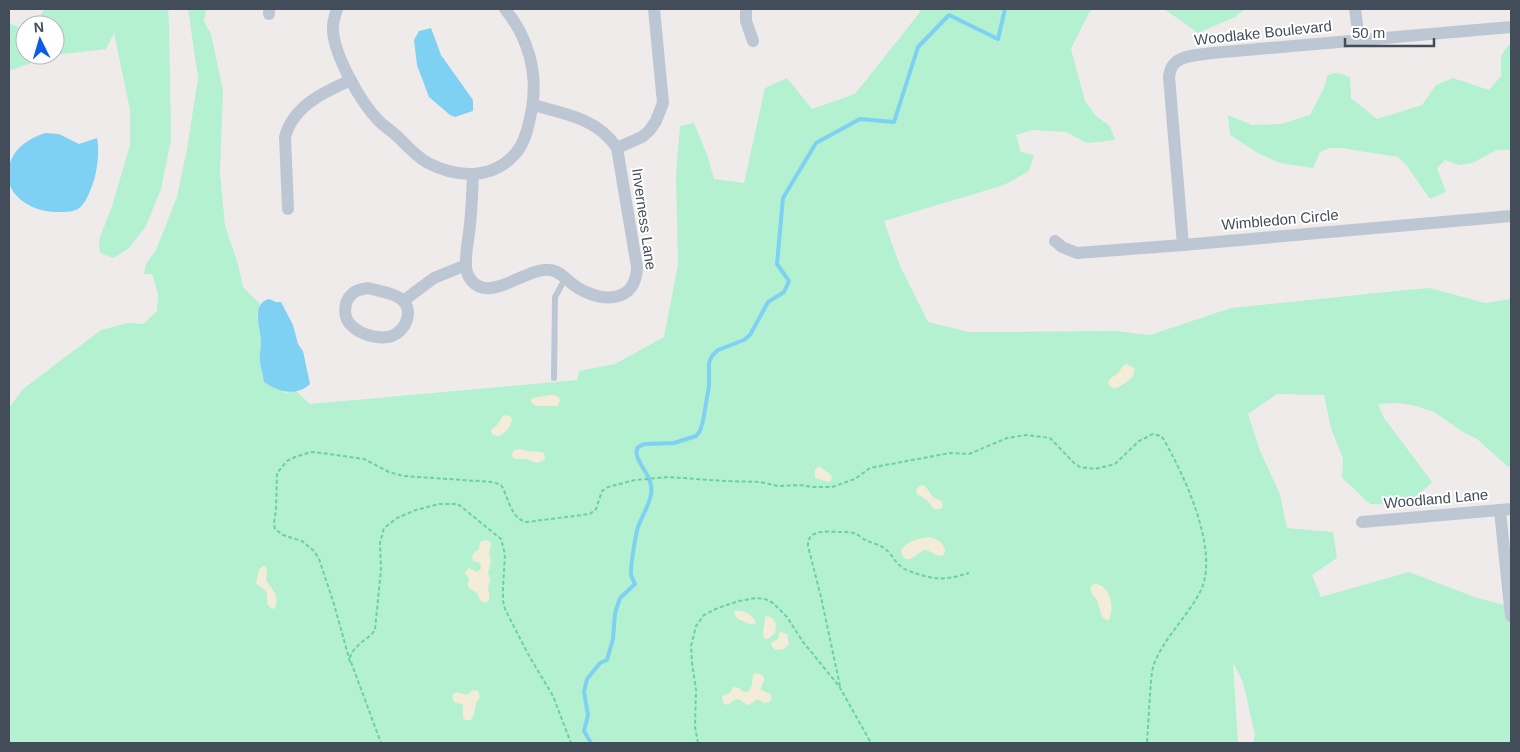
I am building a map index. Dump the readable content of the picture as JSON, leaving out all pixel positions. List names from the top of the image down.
{
  "streets": {
    "street": [
      "Woodlake Boulevard",
      "Inverness Lane",
      "Wimbledon Circle",
      "Woodland Lane"
    ]
  },
  "crossings": [
    ["Woodlake Boulevard", "Wimbledon Circle"]
  ],
  "scale_bar": "50 m",
  "north": "top"
}
